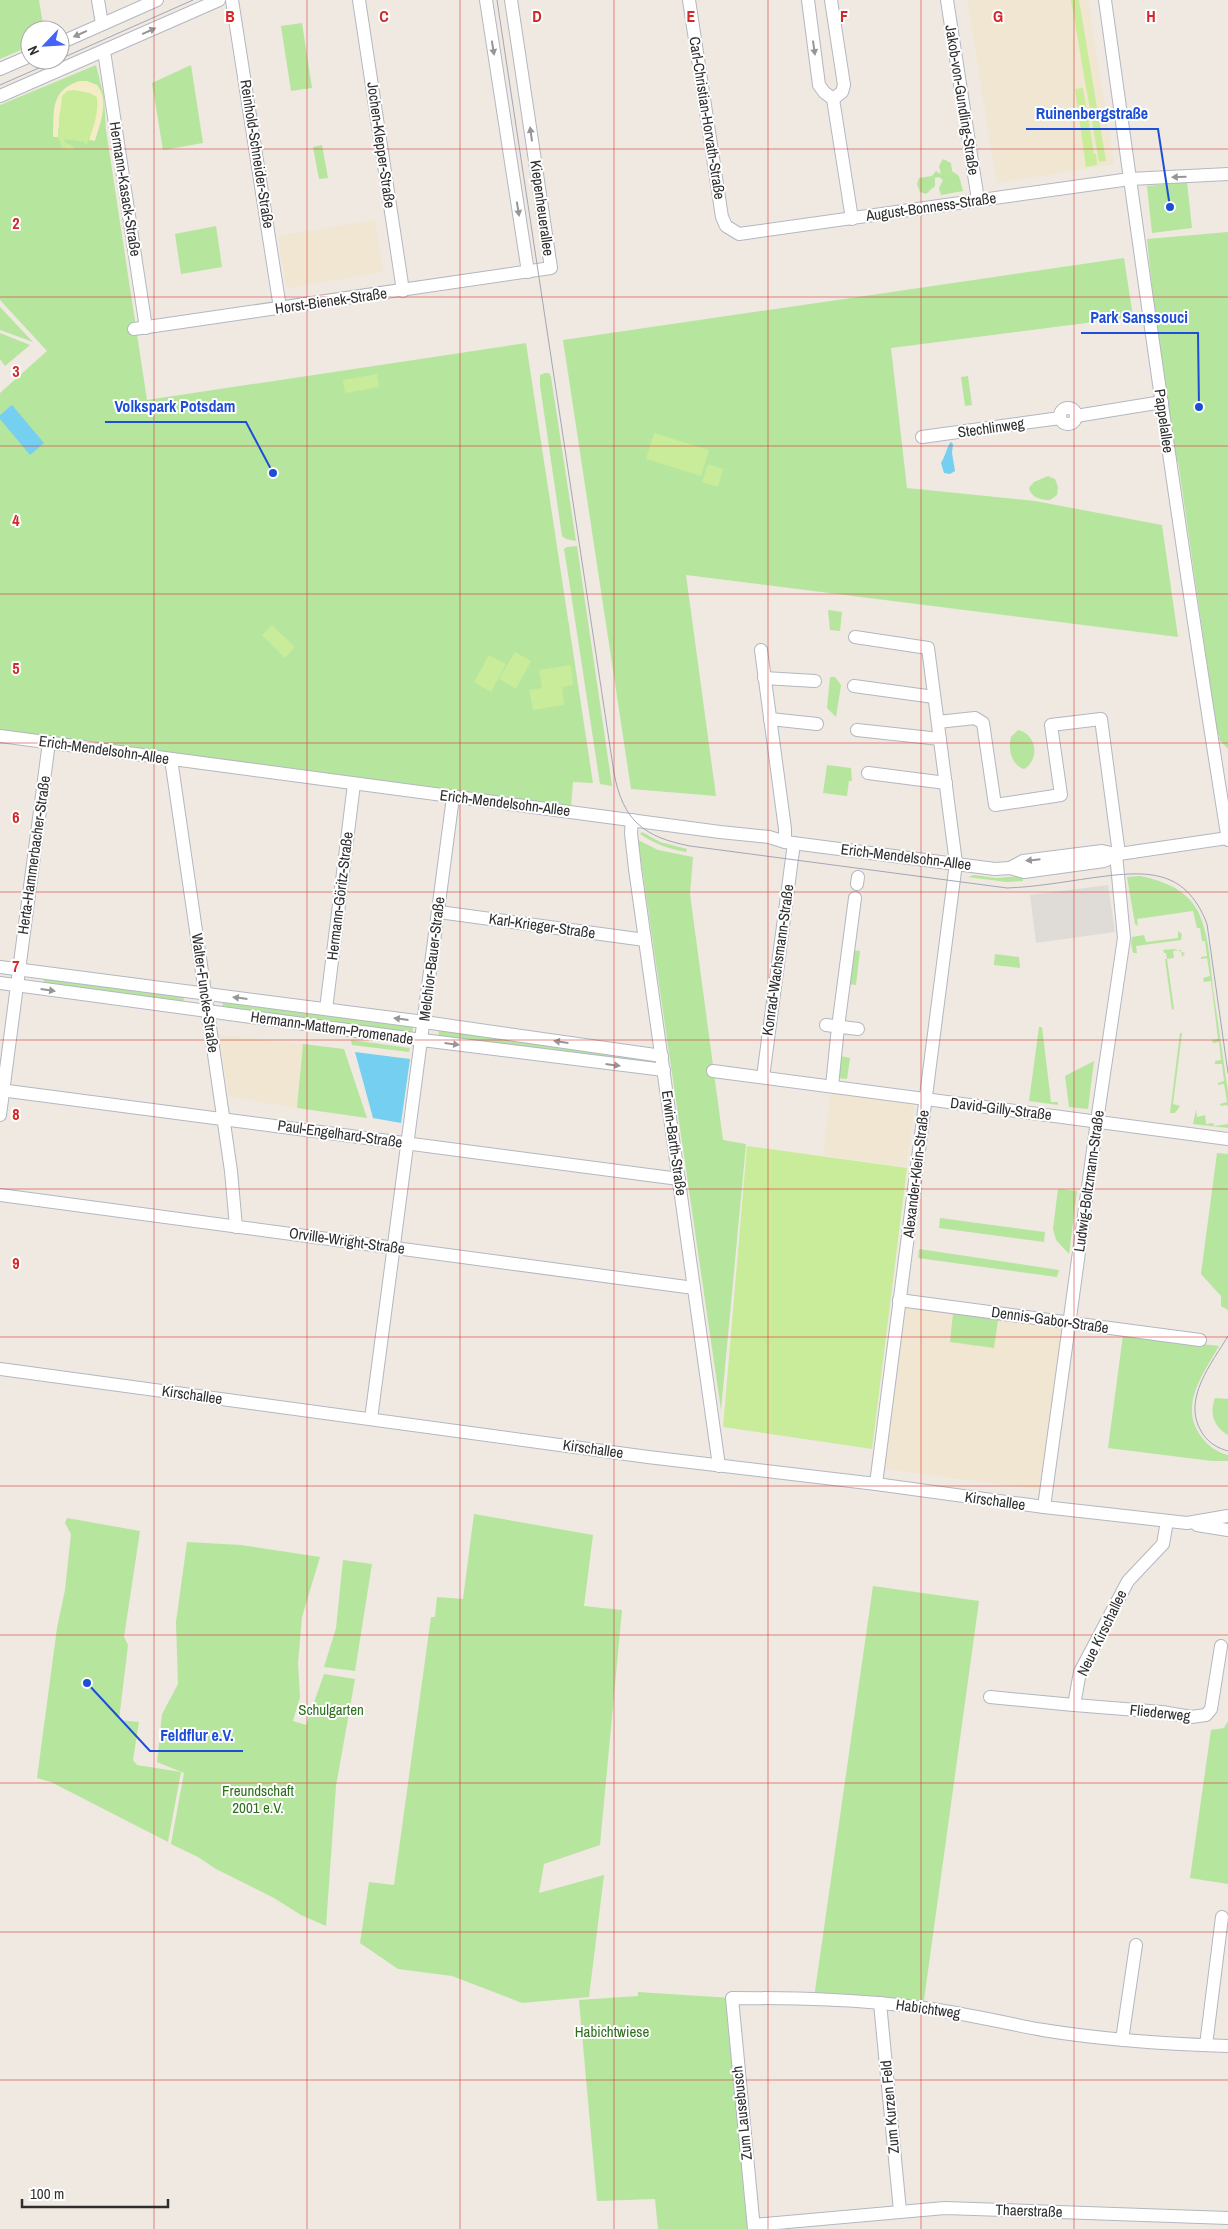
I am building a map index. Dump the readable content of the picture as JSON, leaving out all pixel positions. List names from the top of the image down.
{
  "streets": {
    "street": [
      "Jakob-von-Gundling-Straße",
      "Carl-Christian-Horvath-Straße",
      "Jochen-Klepper-Straße",
      "Reinhold-Schneider-Straße",
      "Hermann-Kasack-Straße",
      "August-Bonness-Straße",
      "Kiepenheuerallee",
      "Horst-Bienek-Straße",
      "Pappelallee",
      "Stechlinweg",
      "Erich-Mendelsohn-Allee",
      "Herta-Hammerbacher-Straße",
      "Hermann-Göritz-Straße",
      "Karl-Krieger-Straße",
      "Melchior-Bauer-Straße",
      "Konrad-Wachsmann-Straße",
      "Walter-Funcke-Straße",
      "Hermann-Mattern-Promenade",
      "David-Gilly-Straße",
      "Paul-Engelhard-Straße",
      "Erwin-Barth-Straße",
      "Alexander-Klein-Straße",
      "Ludwig-Boltzmann-Straße",
      "Orville-Wright-Straße",
      "Dennis-Gabor-Straße",
      "Kirschallee",
      "Neue Kirschallee",
      "Fliederweg",
      "Habichtweg",
      "Zum Kurzen Feld",
      "Zum Lausebusch",
      "Thaerstraße"
    ]
  },
  "crossings": [
    ["Jakob-von-Gundling-Straße", "August-Bonness-Straße"],
    ["Carl-Christian-Horvath-Straße", "August-Bonness-Straße"],
    ["Jochen-Klepper-Straße", "Horst-Bienek-Straße"],
    ["Reinhold-Schneider-Straße", "Horst-Bienek-Straße"],
    ["Hermann-Kasack-Straße", "Horst-Bienek-Straße"],
    ["August-Bonness-Straße", "Pappelallee"],
    ["Kiepenheuerallee", "Horst-Bienek-Straße"],
    ["Pappelallee", "Stechlinweg"],
    ["Pappelallee", "Erich-Mendelsohn-Allee"],
    ["Erich-Mendelsohn-Allee", "Herta-Hammerbacher-Straße"],
    ["Erich-Mendelsohn-Allee", "Hermann-Göritz-Straße"],
    ["Erich-Mendelsohn-Allee", "Melchior-Bauer-Straße"],
    ["Erich-Mendelsohn-Allee", "Konrad-Wachsmann-Straße"],
    ["Erich-Mendelsohn-Allee", "Walter-Funcke-Straße"],
    ["Erich-Mendelsohn-Allee", "Erwin-Barth-Straße"],
    ["Erich-Mendelsohn-Allee", "Alexander-Klein-Straße"],
    ["Erich-Mendelsohn-Allee", "Ludwig-Boltzmann-Straße"],
    ["Herta-Hammerbacher-Straße", "Hermann-Mattern-Promenade"],
    ["Herta-Hammerbacher-Straße", "Paul-Engelhard-Straße"],
    ["Hermann-Göritz-Straße", "Hermann-Mattern-Promenade"],
    ["Karl-Krieger-Straße", "Melchior-Bauer-Straße"],
    ["Karl-Krieger-Straße", "Erwin-Barth-Straße"],
    ["Melchior-Bauer-Straße", "Hermann-Mattern-Promenade"],
    ["Melchior-Bauer-Straße", "Paul-Engelhard-Straße"],
    ["Melchior-Bauer-Straße", "Orville-Wright-Straße"],
    ["Melchior-Bauer-Straße", "Kirschallee"],
    ["Konrad-Wachsmann-Straße", "David-Gilly-Straße"],
    ["Walter-Funcke-Straße", "Hermann-Mattern-Promenade"],
    ["Walter-Funcke-Straße", "Paul-Engelhard-Straße"],
    ["Walter-Funcke-Straße", "Orville-Wright-Straße"],
    ["Hermann-Mattern-Promenade", "Erwin-Barth-Straße"],
    ["David-Gilly-Straße", "Alexander-Klein-Straße"],
    ["David-Gilly-Straße", "Ludwig-Boltzmann-Straße"],
    ["Paul-Engelhard-Straße", "Erwin-Barth-Straße"],
    ["Erwin-Barth-Straße", "Orville-Wright-Straße"],
    ["Erwin-Barth-Straße", "Kirschallee"],
    ["Alexander-Klein-Straße", "Ludwig-Boltzmann-Straße"],
    ["Alexander-Klein-Straße", "Dennis-Gabor-Straße"],
    ["Alexander-Klein-Straße", "Kirschallee"],
    ["Ludwig-Boltzmann-Straße", "Dennis-Gabor-Straße"],
    ["Ludwig-Boltzmann-Straße", "Kirschallee"],
    ["Kirschallee", "Neue Kirschallee"],
    ["Neue Kirschallee", "Fliederweg"],
    ["Habichtweg", "Zum Kurzen Feld"],
    ["Habichtweg", "Zum Lausebusch"],
    ["Zum Kurzen Feld", "Thaerstraße"],
    ["Zum Lausebusch", "Thaerstraße"]
  ],
  "parks": ["Schulgarten", "Freundschaft 2001 e.V.", "Habichtwiese"],
  "places": [
    "Ruinenbergstraße",
    "Park Sanssouci",
    "Volkspark Potsdam",
    "Feldflur e.V."
  ],
  "scale_bar": "100 m",
  "north": "bottom left",
  "grid": {
    "columns": [
      "B",
      "C",
      "D",
      "E",
      "F",
      "G",
      "H"
    ],
    "rows": [
      "2",
      "3",
      "4",
      "5",
      "6",
      "7",
      "8",
      "9"
    ]
  }
}
